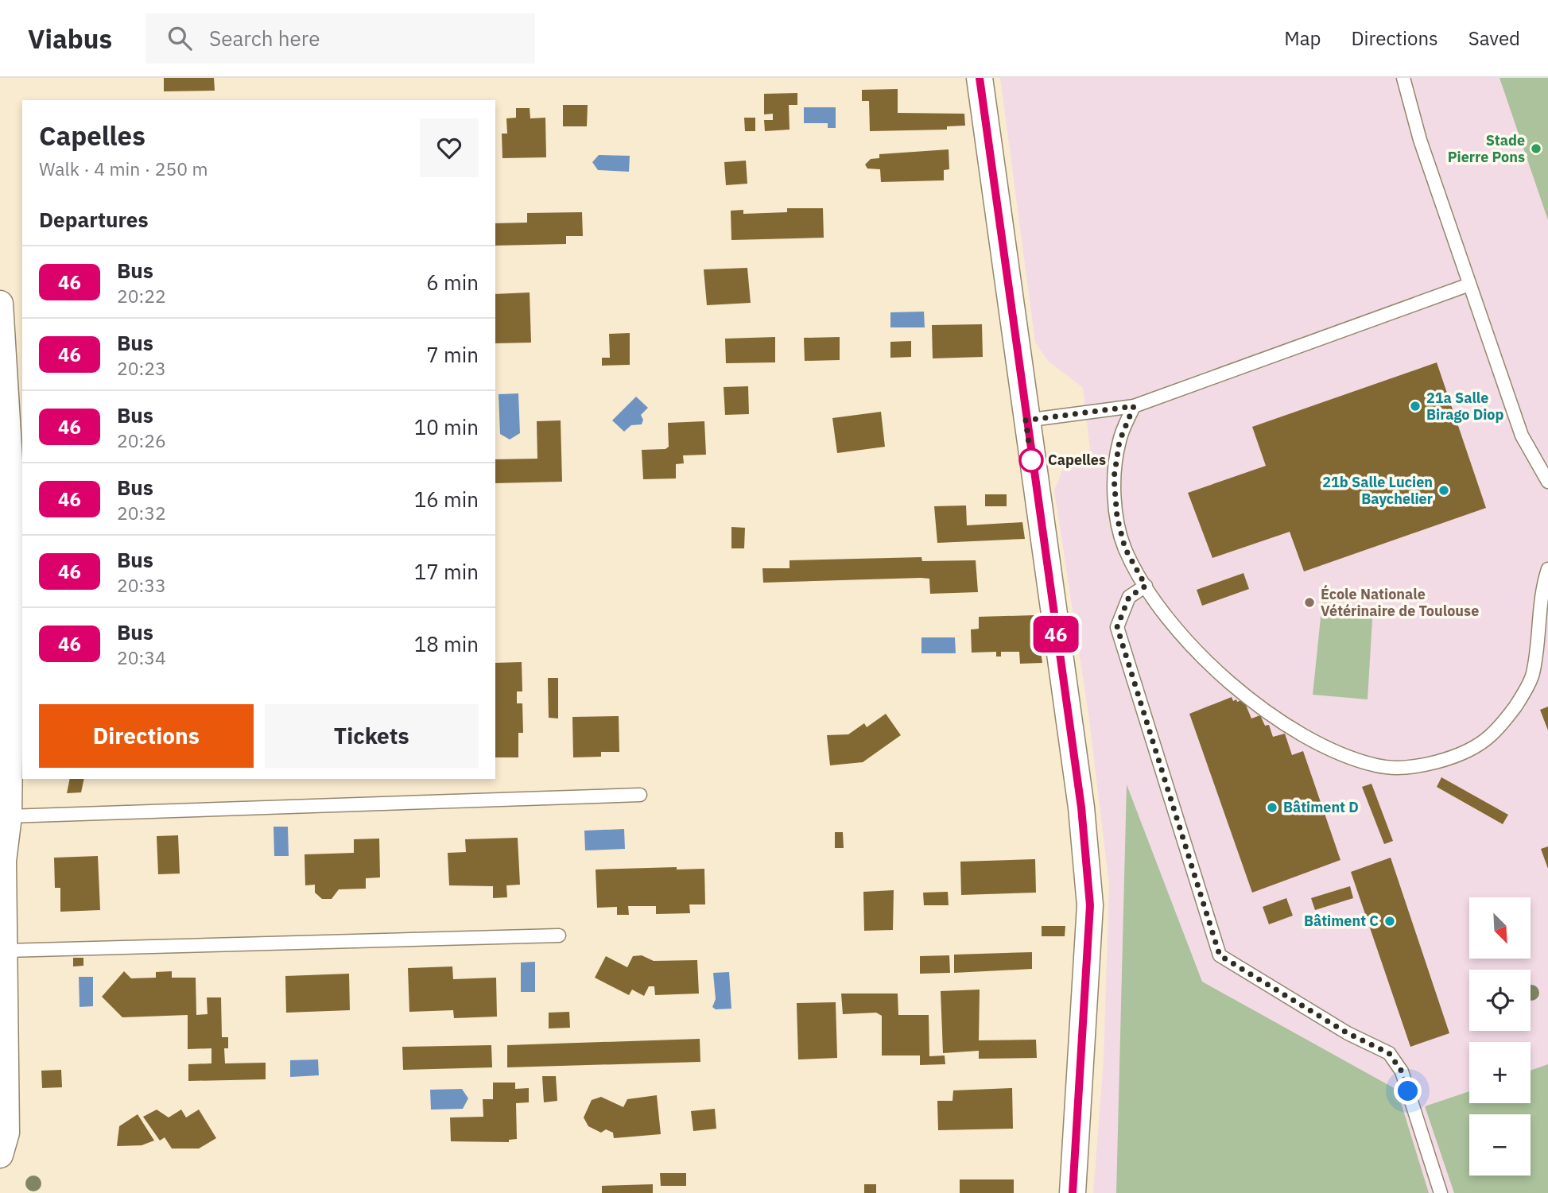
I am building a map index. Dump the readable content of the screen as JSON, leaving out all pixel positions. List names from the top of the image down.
{
  "places": [
    "Stade Pierre Pons",
    "21a Salle Birago Diop",
    "Capelles",
    "21b Salle Lucien Baychelier",
    "École Nationale Vétérinaire de Toulouse",
    "Bâtiment D",
    "Bâtiment C"
  ],
  "lines": ["bus line 46"],
  "north": "bottom right",
  "page": {
    "header": "Viabus",
    "search": "Search here",
    "nav": ["Map", "Directions", "Saved"],
    "on_map": "46",
    "heading": [
      ["Capelles", "Walk · 4 min · 250 m"],
      "Departures"
    ],
    "list": [
      {
        "mark": "46",
        "name": "Bus",
        "note": "20:22",
        "value": "6 min"
      },
      {
        "mark": "46",
        "name": "Bus",
        "note": "20:23",
        "value": "7 min"
      },
      {
        "mark": "46",
        "name": "Bus",
        "note": "20:26",
        "value": "10 min"
      },
      {
        "mark": "46",
        "name": "Bus",
        "note": "20:32",
        "value": "16 min"
      },
      {
        "mark": "46",
        "name": "Bus",
        "note": "20:33",
        "value": "17 min"
      },
      {
        "mark": "46",
        "name": "Bus",
        "note": "20:34",
        "value": "18 min"
      }
    ],
    "buttons": ["Directions", "Tickets"],
    "map_buttons": ["+", "−"]
  }
}
